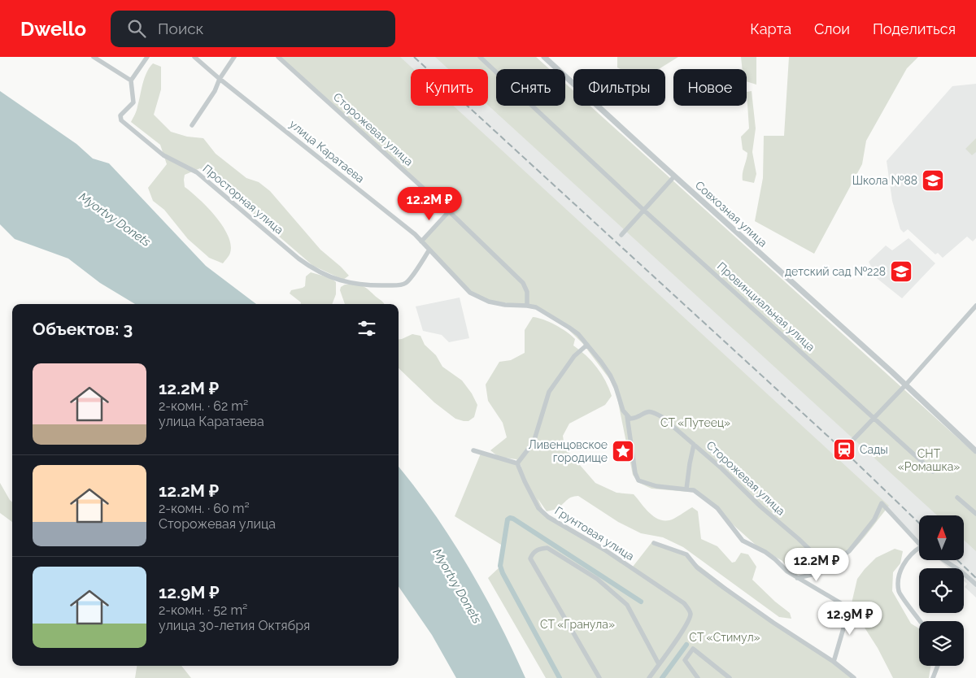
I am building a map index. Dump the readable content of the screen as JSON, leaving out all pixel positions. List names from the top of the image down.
{
  "streets": {
    "street": [
      "Сторожевая улица",
      "улица Каратаева",
      "Просторная улица",
      "Совхозная улица",
      "Провинциальная улица",
      "Грунтовая улица"
    ]
  },
  "crossings": [
    ["Сторожевая улица", "улица Каратаева"],
    ["улица Каратаева", "Просторная улица"]
  ],
  "water": ["Myortvy Donets"],
  "parks": [
    "СТ «Путеец»",
    "СНТ «Ромашка»",
    "СТ «Гранула»",
    "СТ «Стимул»"
  ],
  "places": {
    "school or university": ["Школа №88", "детский сад №228"],
    "station": ["Сады"],
    "place": ["Ливенцовское городище"]
  },
  "north": "top",
  "page": {
    "header": "Dwello",
    "search": "Поиск",
    "nav": ["Карта", "Слои", "Поделиться"],
    "chip": [
      "Купить",
      "Снять",
      "Фильтры",
      "Новое"
    ],
    "price": ["12.2M ₽", "12.2M ₽", "12.9M ₽"],
    "heading": "Объектов: 3",
    "list": [
      {
        "name": "12.2M ₽",
        "note": "2-комн. · 62 m² · улица Каратаева"
      },
      {
        "name": "12.2M ₽",
        "note": "2-комн. · 60 m² · Сторожевая улица"
      },
      {
        "name": "12.9M ₽",
        "note": "2-комн. · 52 m² · улица 30-летия Октября"
      }
    ]
  }
}
